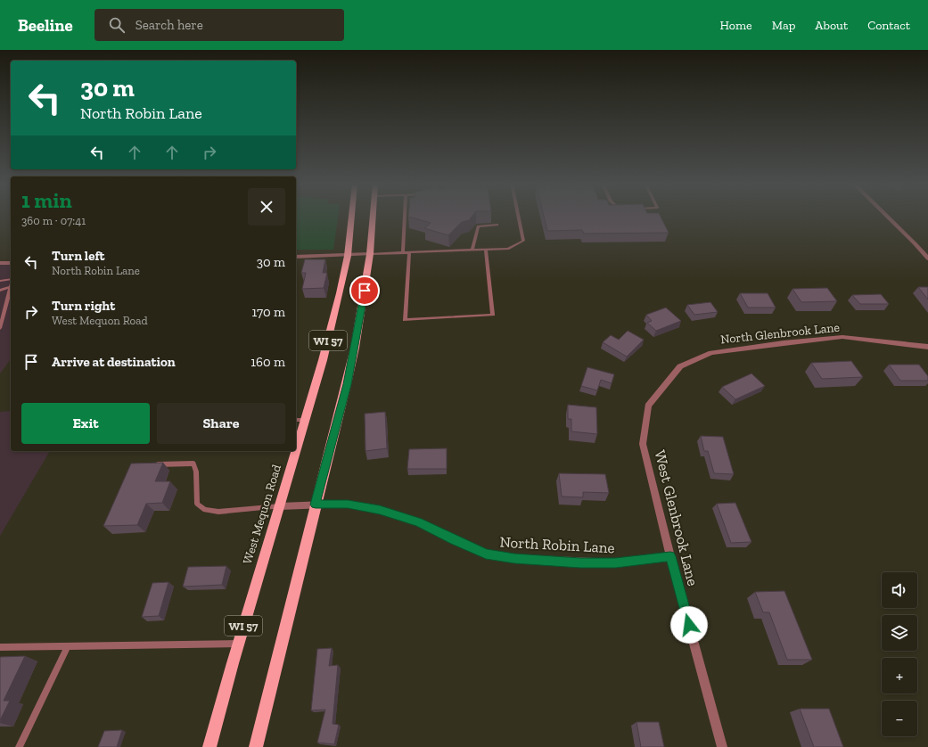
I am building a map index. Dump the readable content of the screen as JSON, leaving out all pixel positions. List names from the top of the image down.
{
  "streets": {
    "main road": ["WI 57", "West Mequon Road"],
    "street": ["North Glenbrook Lane", "West Glenbrook Lane", "North Robin Lane"]
  },
  "crossings": [
    ["North Glenbrook Lane", "West Glenbrook Lane"],
    ["WI 57", "North Robin Lane"],
    ["West Mequon Road", "North Robin Lane"],
    ["West Glenbrook Lane", "North Robin Lane"]
  ],
  "page": {
    "header": "Beeline",
    "search": "Search here",
    "nav": [
      "Home",
      "Map",
      "About",
      "Contact"
    ],
    "turn": ["30 m", "North Robin Lane"],
    "heading": ["1 min", "360 m · 07:41"],
    "list": [
      {
        "name": "Turn left",
        "note": "North Robin Lane",
        "value": "30 m"
      },
      {
        "name": "Turn right",
        "note": "West Mequon Road",
        "value": "170 m"
      },
      {
        "name": "Arrive at destination",
        "value": "160 m"
      }
    ],
    "buttons": ["Exit", "Share"],
    "map_buttons": ["+", "−"]
  }
}
